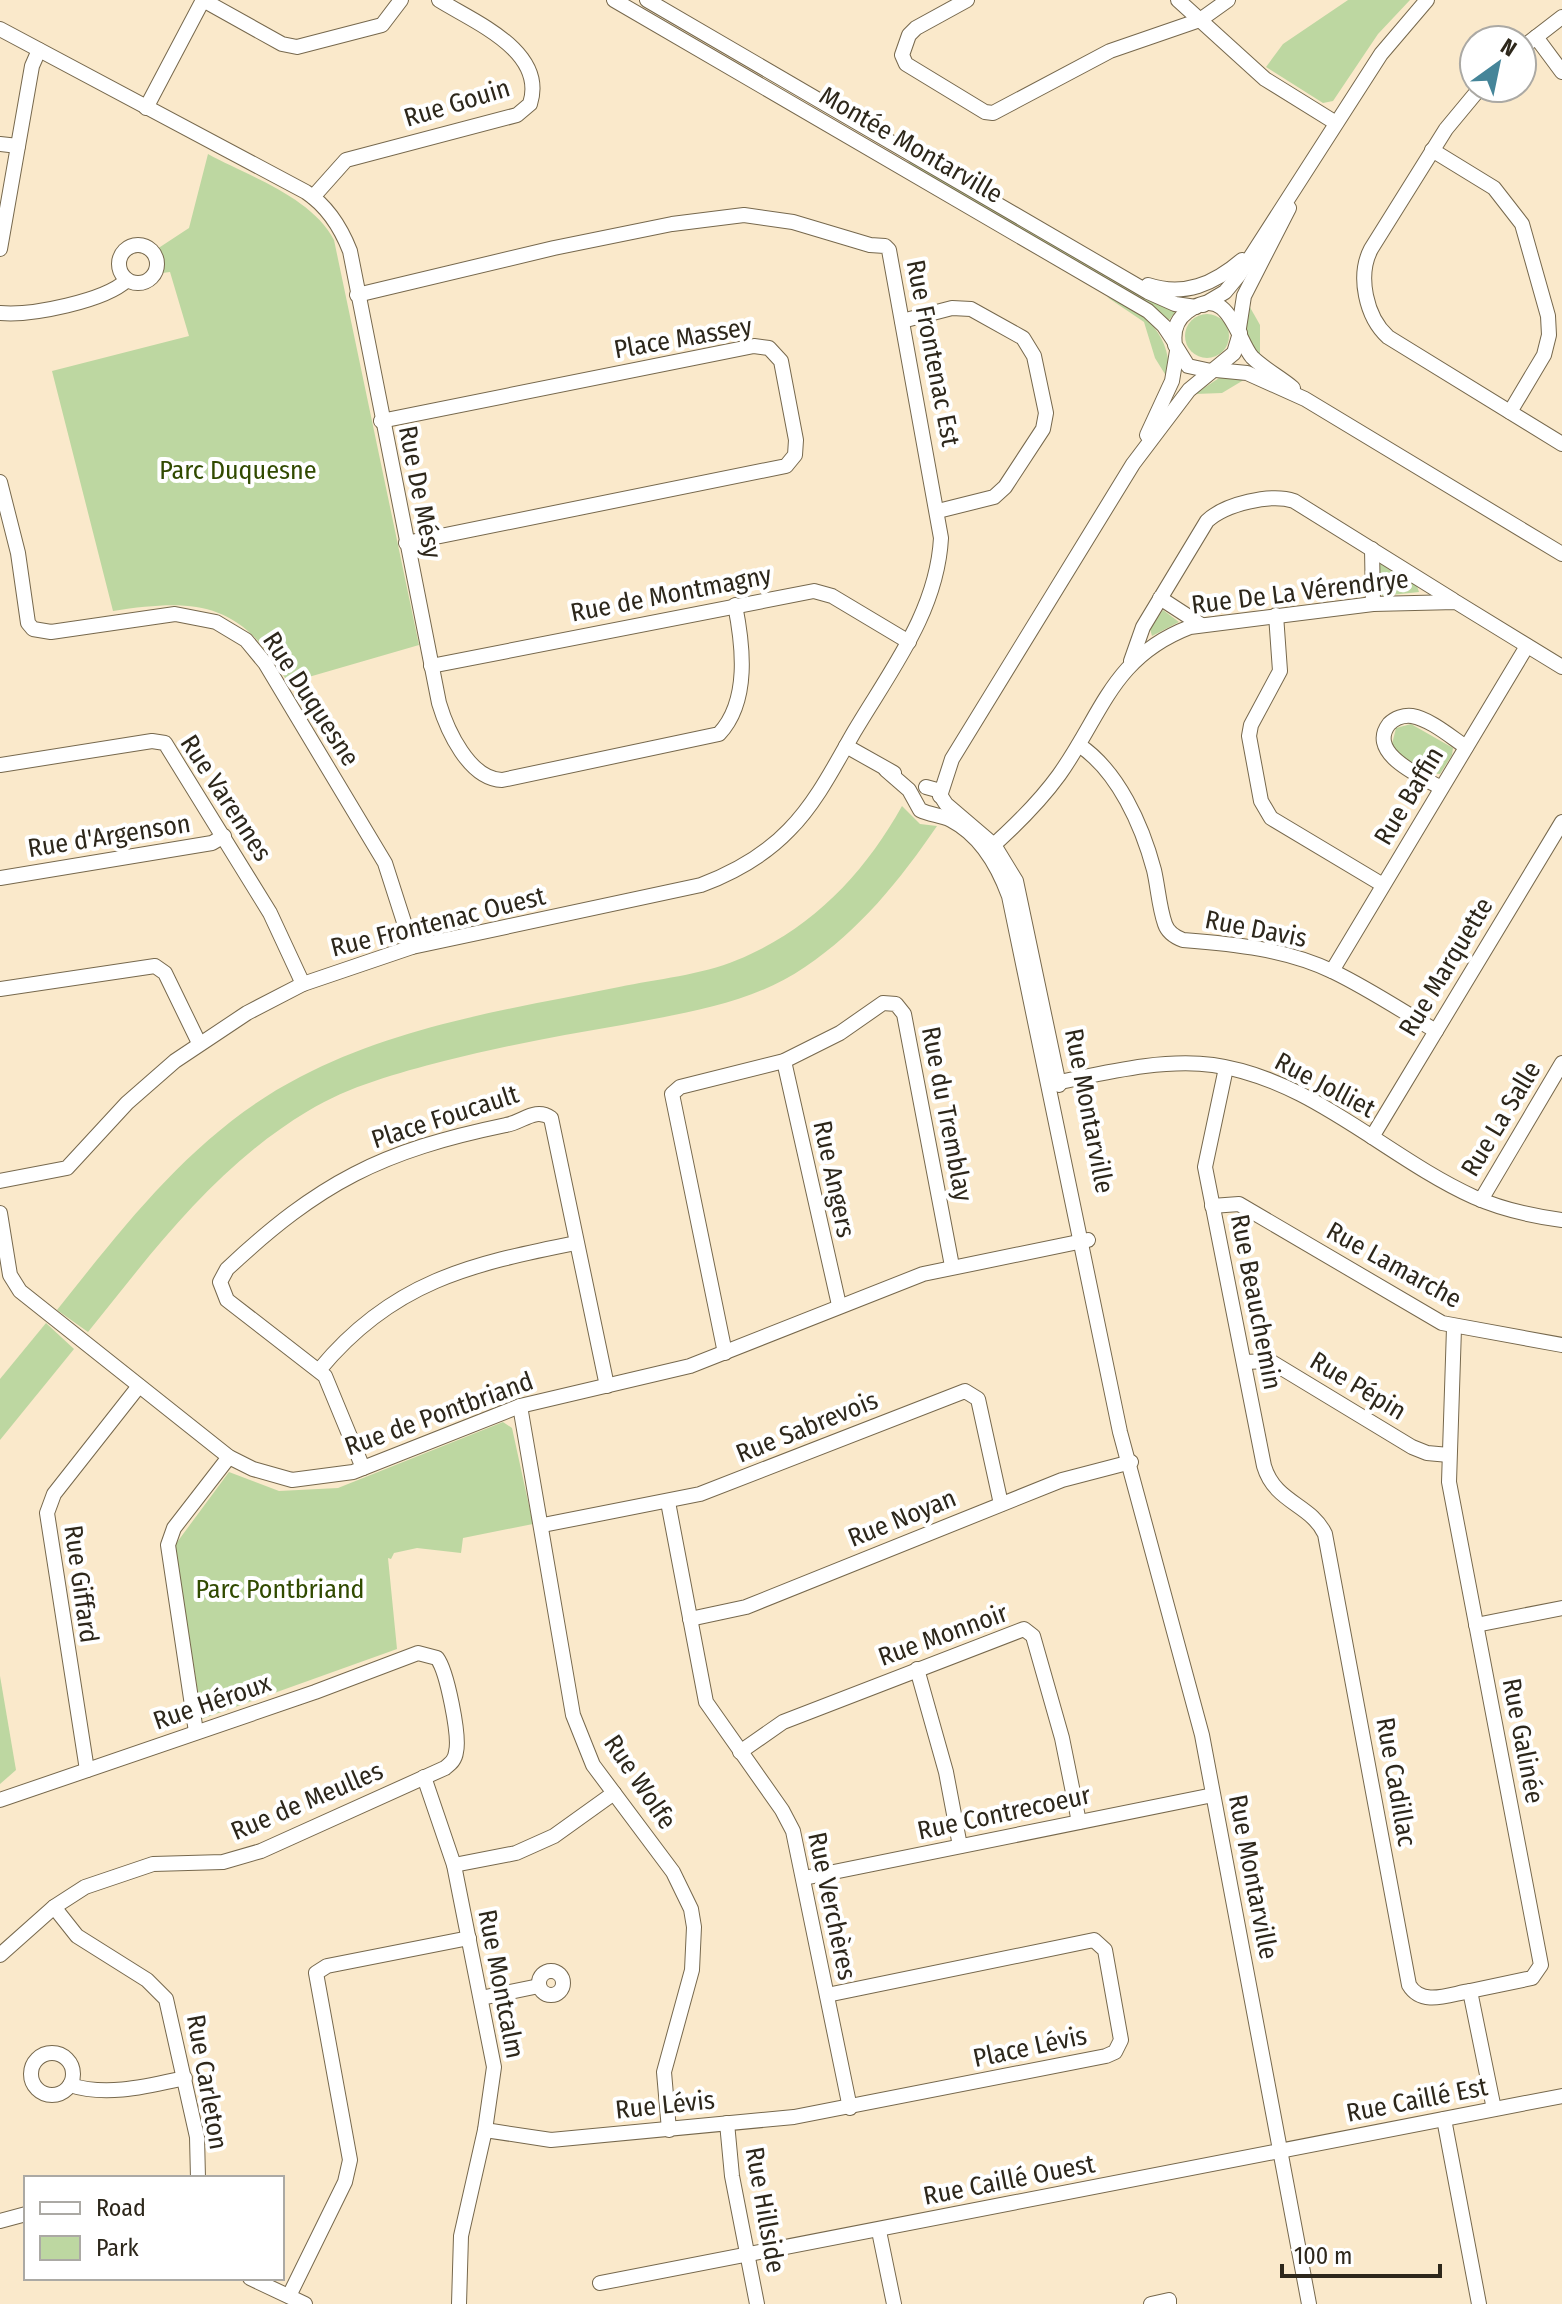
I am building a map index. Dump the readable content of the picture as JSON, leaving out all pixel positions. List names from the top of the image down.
{
  "streets": {
    "street": [
      "Rue Gouin",
      "Montée Montarville",
      "Place Massey",
      "Rue Frontenac Est",
      "Rue De Mésy",
      "Rue De La Vérendrye",
      "Rue de Montmagny",
      "Rue Duquesne",
      "Rue Baffin",
      "Rue Varennes",
      "Rue d'Argenson",
      "Rue Frontenac Ouest",
      "Rue Davis",
      "Rue Marquette",
      "Rue Jolliet",
      "Rue Montarville",
      "Rue du Tremblay",
      "Place Foucault",
      "Rue La Salle",
      "Rue Angers",
      "Rue Lamarche",
      "Rue Beauchemin",
      "Rue Pépin",
      "Rue de Pontbriand",
      "Rue Sabrevois",
      "Rue Noyan",
      "Rue Giffard",
      "Rue Monnoir",
      "Rue Héroux",
      "Rue Galinée",
      "Rue Wolfe",
      "Rue Cadillac",
      "Rue de Meulles",
      "Rue Contrecoeur",
      "Rue Verchères",
      "Rue Montcalm",
      "Place Lévis",
      "Rue Carleton",
      "Rue Caillé Est",
      "Rue Lévis",
      "Rue Caillé Ouest",
      "Rue Hillside"
    ]
  },
  "crossings": [
    ["Rue Gouin", "Rue De Mésy"],
    ["Place Massey", "Rue De Mésy"],
    ["Rue Frontenac Est", "Rue De Mésy"],
    ["Rue Frontenac Est", "Rue de Montmagny"],
    ["Rue Frontenac Est", "Rue Frontenac Ouest"],
    ["Rue Frontenac Est", "Rue Montarville"],
    ["Rue De Mésy", "Rue de Montmagny"],
    ["Rue De La Vérendrye", "Rue Davis"],
    ["Rue De La Vérendrye", "Rue Montarville"],
    ["Rue Duquesne", "Rue Frontenac Ouest"],
    ["Rue Baffin", "Rue Davis"],
    ["Rue Varennes", "Rue d'Argenson"],
    ["Rue Varennes", "Rue Frontenac Ouest"],
    ["Rue Frontenac Ouest", "Rue Montarville"],
    ["Rue Davis", "Rue Marquette"],
    ["Rue Marquette", "Rue Jolliet"],
    ["Rue Jolliet", "Rue Montarville"],
    ["Rue Jolliet", "Rue La Salle"],
    ["Rue Jolliet", "Rue Beauchemin"],
    ["Rue Montarville", "Rue de Pontbriand"],
    ["Rue Montarville", "Rue Noyan"],
    ["Rue Montarville", "Rue Contrecoeur"],
    ["Rue Montarville", "Rue Caillé Est"],
    ["Rue Montarville", "Rue Caillé Ouest"],
    ["Rue du Tremblay", "Rue Angers"],
    ["Rue du Tremblay", "Rue de Pontbriand"],
    ["Place Foucault", "Rue de Pontbriand"],
    ["Rue Angers", "Rue de Pontbriand"],
    ["Rue Lamarche", "Rue Beauchemin"],
    ["Rue Lamarche", "Rue Galinée"],
    ["Rue Beauchemin", "Rue Pépin"],
    ["Rue Beauchemin", "Rue Cadillac"],
    ["Rue Pépin", "Rue Galinée"],
    ["Rue de Pontbriand", "Rue Giffard"],
    ["Rue de Pontbriand", "Rue Wolfe"],
    ["Rue Sabrevois", "Rue Noyan"],
    ["Rue Sabrevois", "Rue Wolfe"],
    ["Rue Sabrevois", "Rue Verchères"],
    ["Rue Noyan", "Rue Verchères"],
    ["Rue Giffard", "Rue Héroux"],
    ["Rue Monnoir", "Rue Contrecoeur"],
    ["Rue Monnoir", "Rue Verchères"],
    ["Rue Héroux", "Rue de Meulles"],
    ["Rue Galinée", "Rue Cadillac"],
    ["Rue Wolfe", "Rue Lévis"],
    ["Rue de Meulles", "Rue Montcalm"],
    ["Rue de Meulles", "Rue Carleton"],
    ["Rue Contrecoeur", "Rue Verchères"],
    ["Rue Verchères", "Place Lévis"],
    ["Rue Verchères", "Rue Lévis"],
    ["Rue Montcalm", "Rue Lévis"],
    ["Place Lévis", "Rue Lévis"],
    ["Rue Caillé Est", "Rue Caillé Ouest"],
    ["Rue Lévis", "Rue Hillside"],
    ["Rue Caillé Ouest", "Rue Hillside"]
  ],
  "parks": ["Parc Duquesne", "Parc Pontbriand"],
  "legend": ["Road", "Park"],
  "scale_bar": "100 m",
  "north": "top right"
}
